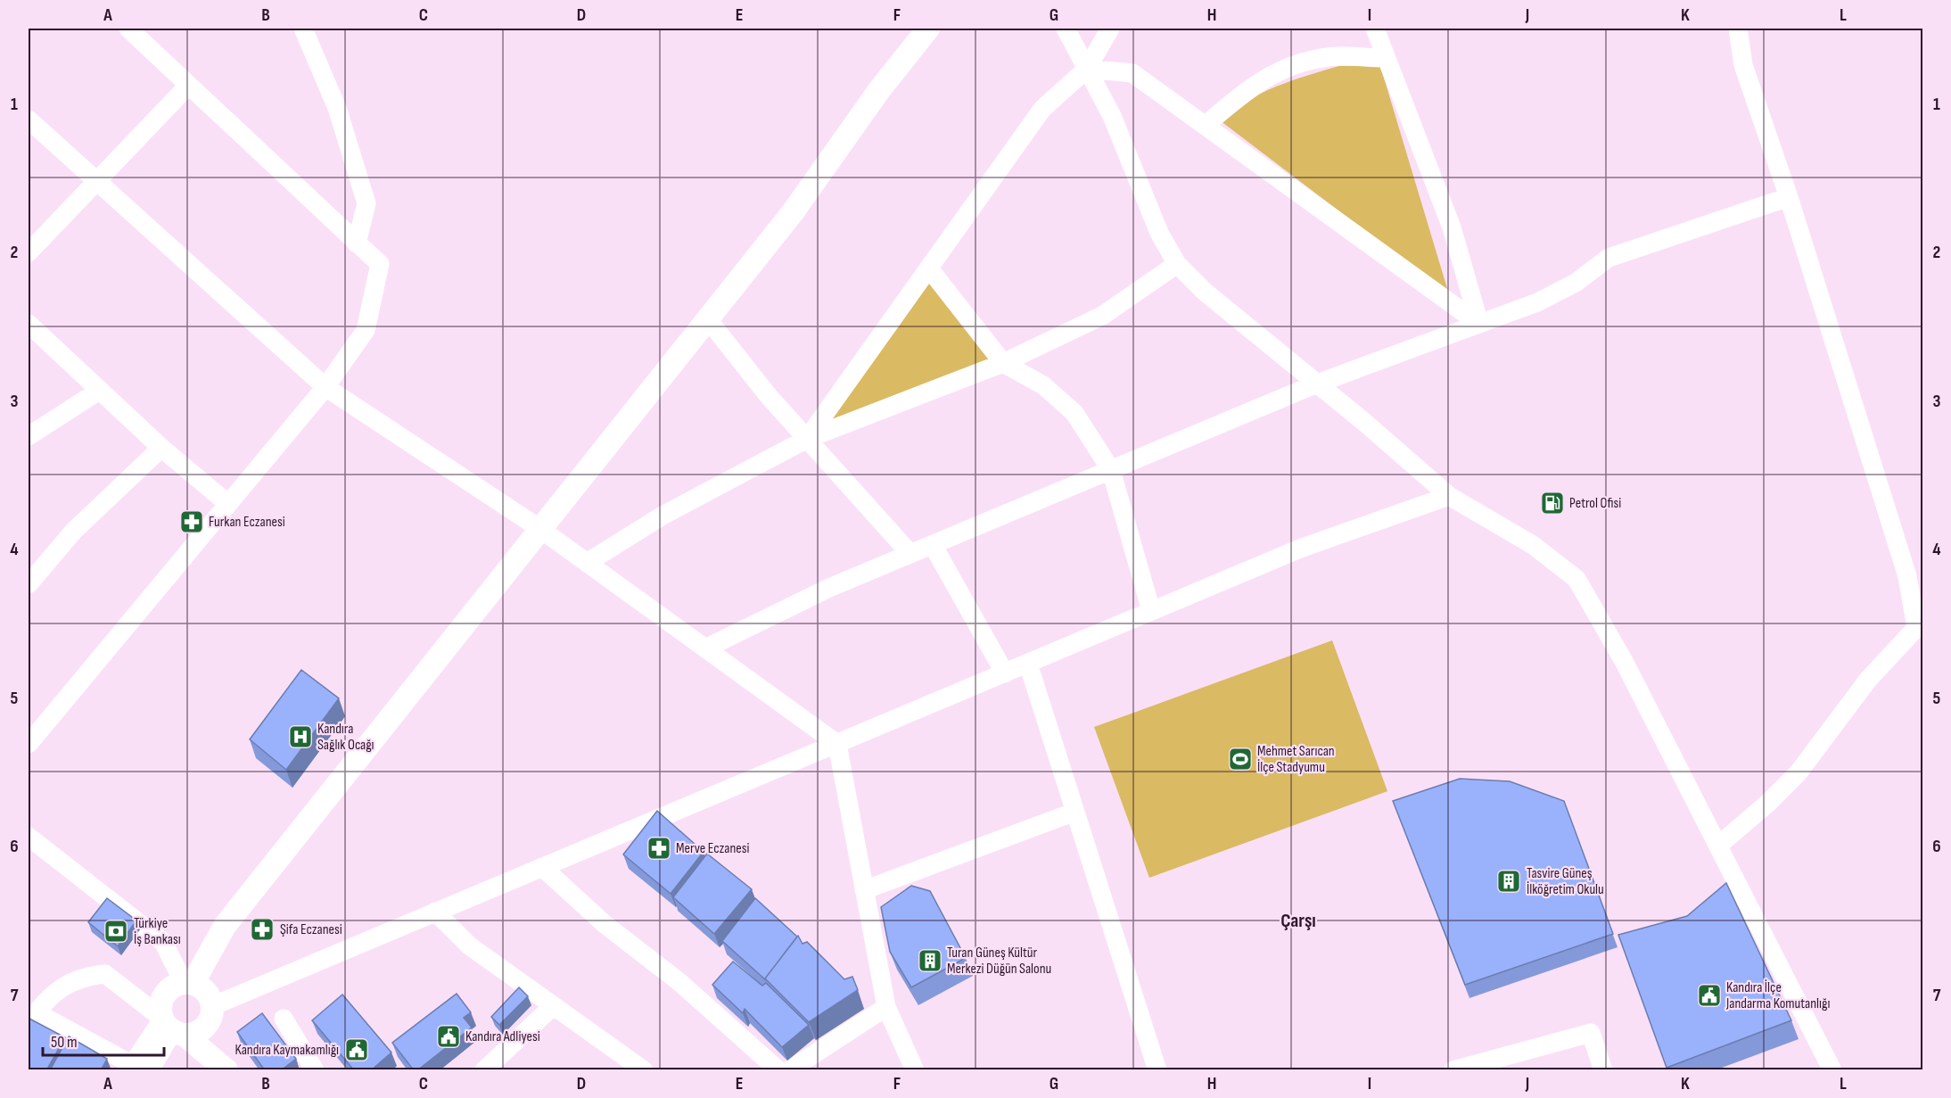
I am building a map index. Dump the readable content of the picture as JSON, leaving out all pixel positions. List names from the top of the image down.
{
  "districts": ["Çarşı"],
  "places": {
    "fuel station": ["Petrol Ofisi"],
    "pharmacy": ["Furkan Eczanesi", "Merve Eczanesi", "Şifa Eczanesi"],
    "hospital": ["Kandıra Sağlık Ocağı"],
    "sports": ["Mehmet Sarıcan İlçe Stadyumu"],
    "building": ["Tasvire Güneş İlköğretim Okulu", "Turan Güneş Kültür Merkezi Düğün Salonu"],
    "bank": ["Türkiye İş Bankası"],
    "public building": ["Kandıra İlçe Jandarma Komutanlığı", "Kandıra Adliyesi", "Kandıra Kaymakamlığı"]
  },
  "scale_bar": "50 m",
  "grid": {
    "columns": [
      "A",
      "B",
      "C",
      "D",
      "E",
      "F",
      "G",
      "H",
      "I",
      "J",
      "K",
      "L"
    ],
    "rows": [
      "1",
      "2",
      "3",
      "4",
      "5",
      "6",
      "7"
    ]
  }
}
